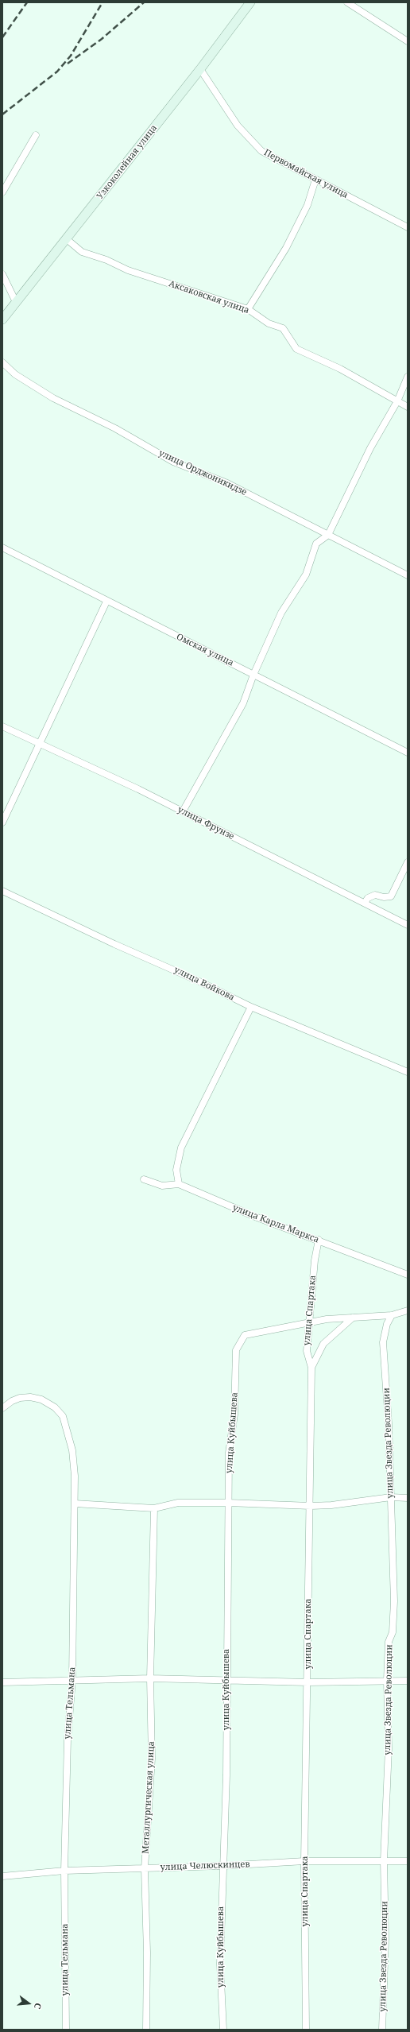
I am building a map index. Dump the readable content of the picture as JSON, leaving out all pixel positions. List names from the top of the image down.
{
  "streets": {
    "street": [
      "Узкоколейная улица",
      "Первомайская улица",
      "Аксаковская улица",
      "улица Орджоникидзе",
      "Омская улица",
      "улица Фрунзе",
      "улица Войкова",
      "улица Карла Маркса",
      "улица Спартака",
      "улица Куйбышева",
      "улица Звезда Революции",
      "улица Тельмана",
      "Металлургическая улица",
      "улица Челюскинцев"
    ]
  },
  "crossings": [
    ["Узкоколейная улица", "Первомайская улица"],
    ["Узкоколейная улица", "Аксаковская улица"],
    ["улица Карла Маркса", "улица Спартака"],
    ["улица Спартака", "улица Куйбышева"],
    ["улица Спартака", "улица Челюскинцев"],
    ["улица Куйбышева", "улица Челюскинцев"],
    ["улица Звезда Революции", "улица Челюскинцев"],
    ["улица Тельмана", "улица Челюскинцев"],
    ["Металлургическая улица", "улица Челюскинцев"]
  ],
  "north": "right"
}
